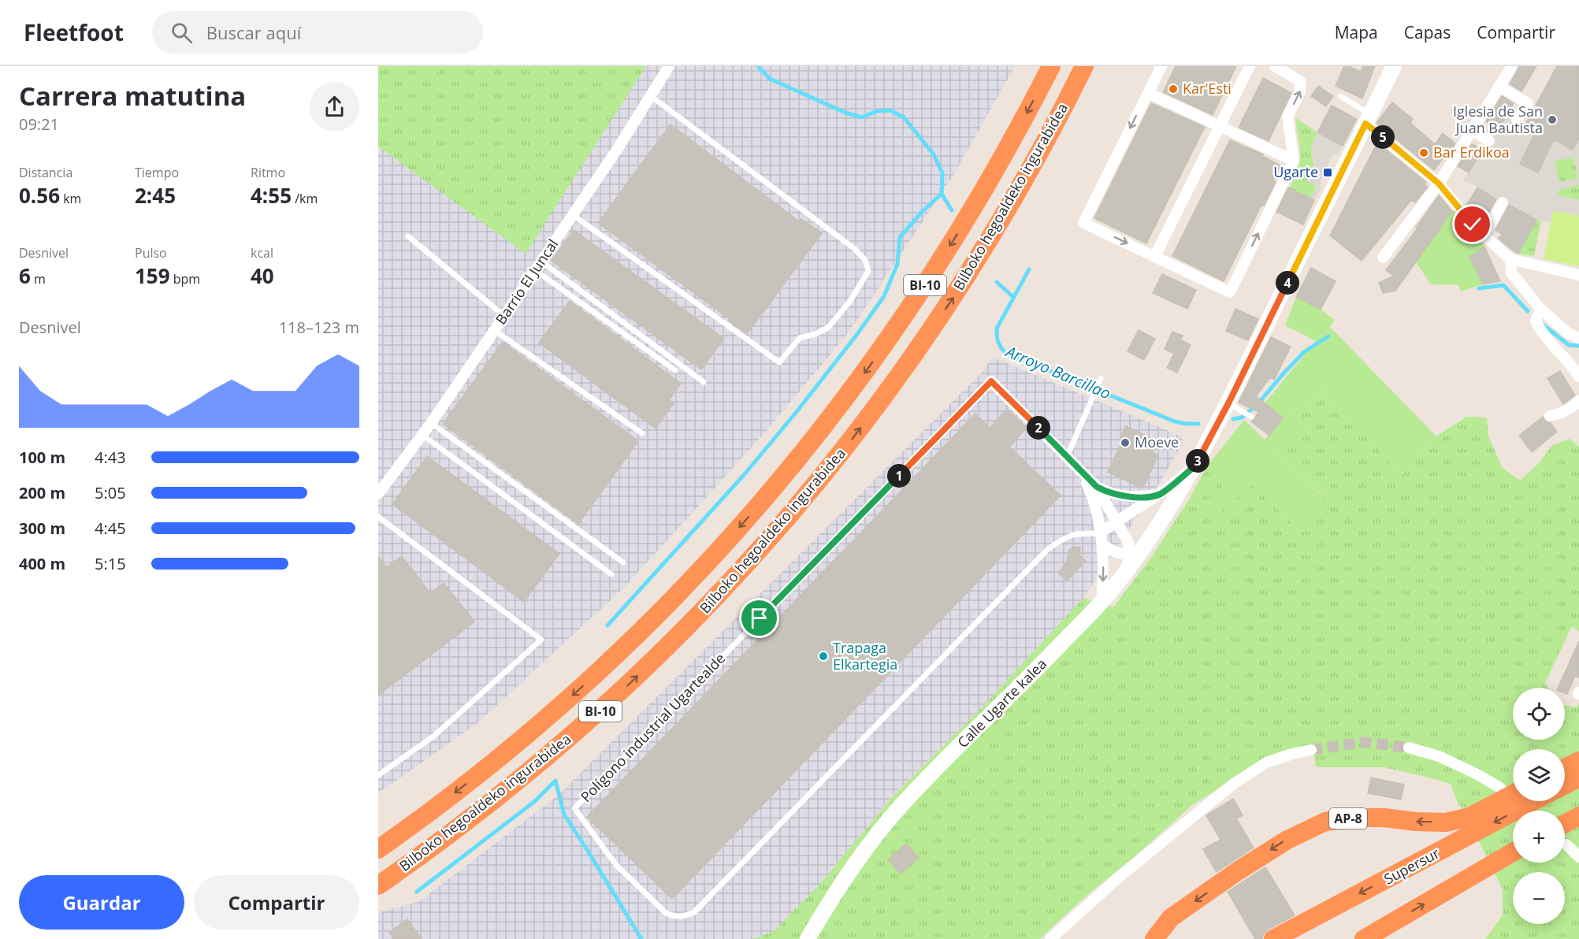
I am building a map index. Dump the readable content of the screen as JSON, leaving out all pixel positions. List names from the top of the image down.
{
  "streets": {
    "highway": [
      "Bilboko hegoaldeko ingurabidea",
      "BI-10",
      "AP-8",
      "Supersur"
    ],
    "street": ["Barrio El Juncal", "Calle Ugarte kalea", "Polígono industrial Ugartealde"]
  },
  "crossings": [
    ["Calle Ugarte kalea", "Polígono industrial Ugartealde"],
    ["AP-8", "Supersur"]
  ],
  "water": ["Arroyo Barcillao"],
  "places": {
    "other": [
      "Kar'Esti",
      "Iglesia de San Juan Bautista",
      "Bar Erdikoa",
      "Moeve",
      "Trapaga Elkartegia"
    ],
    "transit": ["Ugarte"]
  },
  "page": {
    "header": "Fleetfoot",
    "search": "Buscar aquí",
    "nav": ["Mapa", "Capas", "Compartir"],
    "heading": ["Carrera matutina", "09:21"],
    "pins": [
      "5",
      "4",
      "2",
      "3",
      "1"
    ],
    "stats": [
      ["Distancia", "0.56 km"],
      ["Tiempo", "2:45"],
      ["Ritmo", "4:55 /km"],
      ["Desnivel", "6 m"],
      ["Pulso", "159 bpm"],
      ["kcal", "40"]
    ],
    "chart": ["Desnivel", "118–123 m"],
    "list": [
      {
        "name": "100 m",
        "note": "4:43"
      },
      {
        "name": "200 m",
        "note": "5:05"
      },
      {
        "name": "300 m",
        "note": "4:45"
      },
      {
        "name": "400 m",
        "note": "5:15"
      }
    ],
    "map_buttons": ["+", "−"],
    "buttons": ["Guardar", "Compartir"]
  }
}
